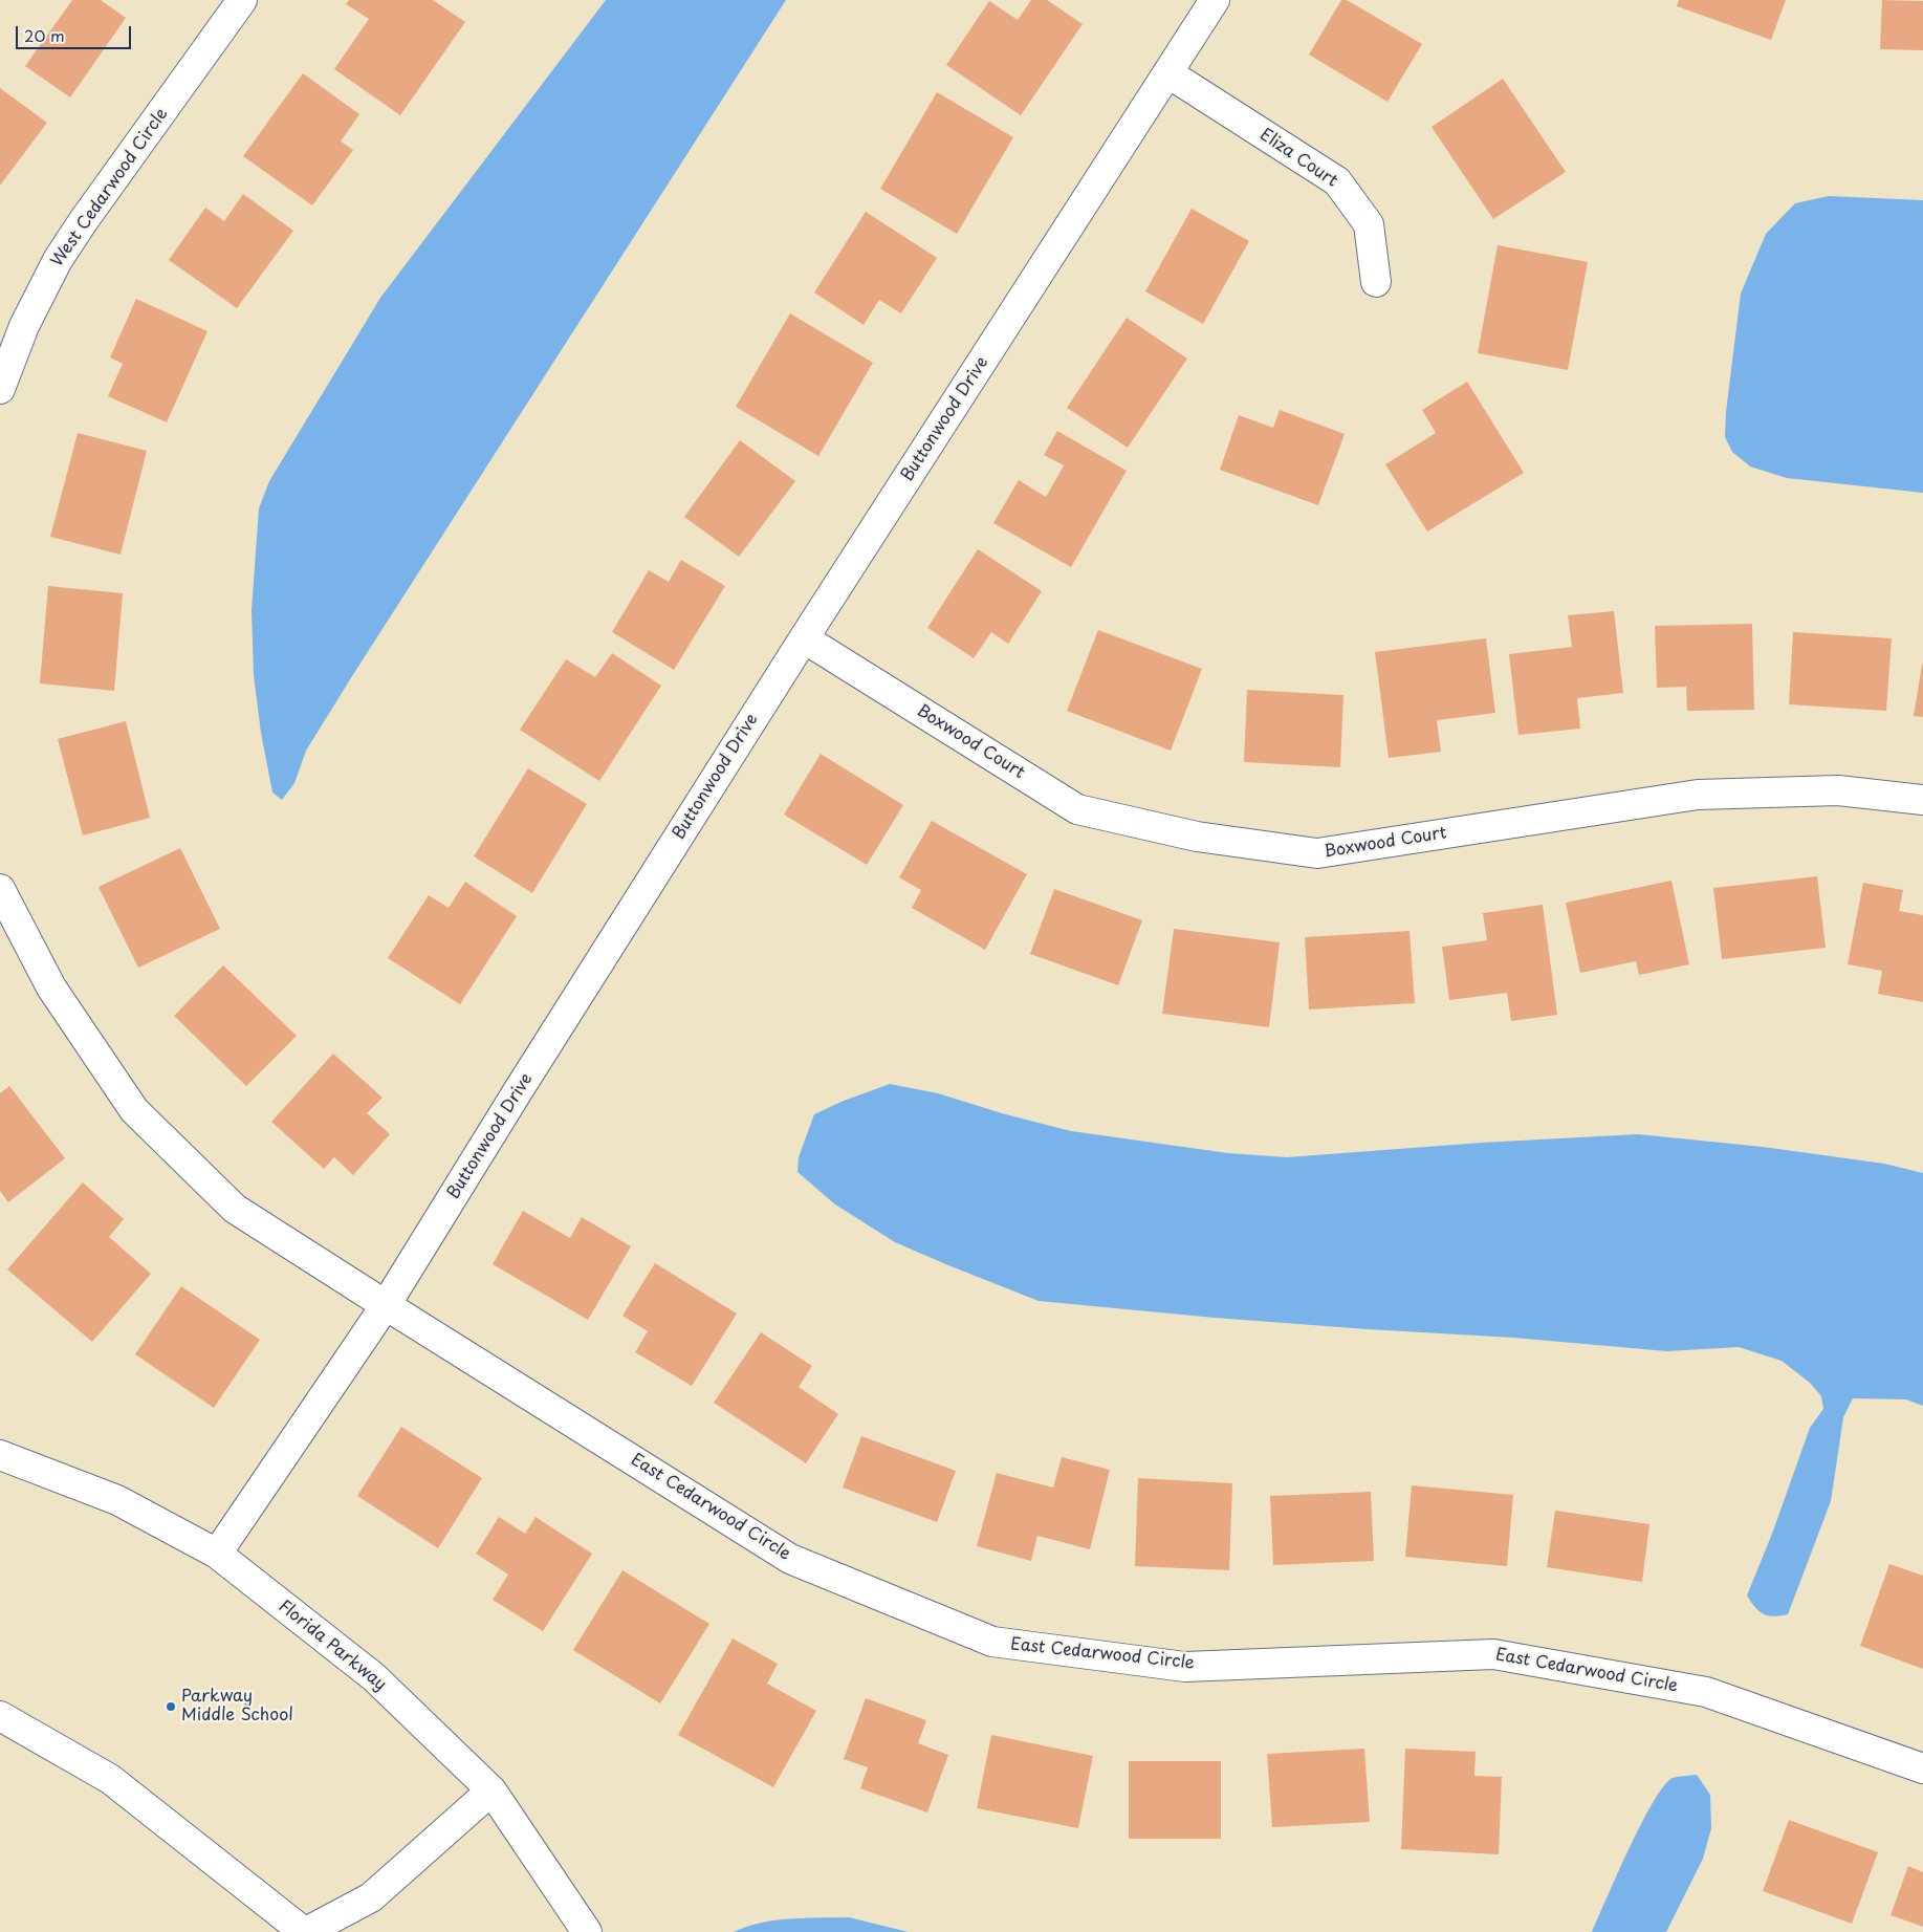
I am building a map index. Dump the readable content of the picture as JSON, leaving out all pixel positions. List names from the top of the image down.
{
  "streets": {
    "street": [
      "Eliza Court",
      "West Cedarwood Circle",
      "Buttonwood Drive",
      "Boxwood Court",
      "East Cedarwood Circle",
      "Florida Parkway"
    ]
  },
  "crossings": [
    ["Eliza Court", "Buttonwood Drive"],
    ["Buttonwood Drive", "Boxwood Court"],
    ["Buttonwood Drive", "East Cedarwood Circle"],
    ["Buttonwood Drive", "Florida Parkway"]
  ],
  "places": ["Parkway Middle School"],
  "scale_bar": "20 m"
}
